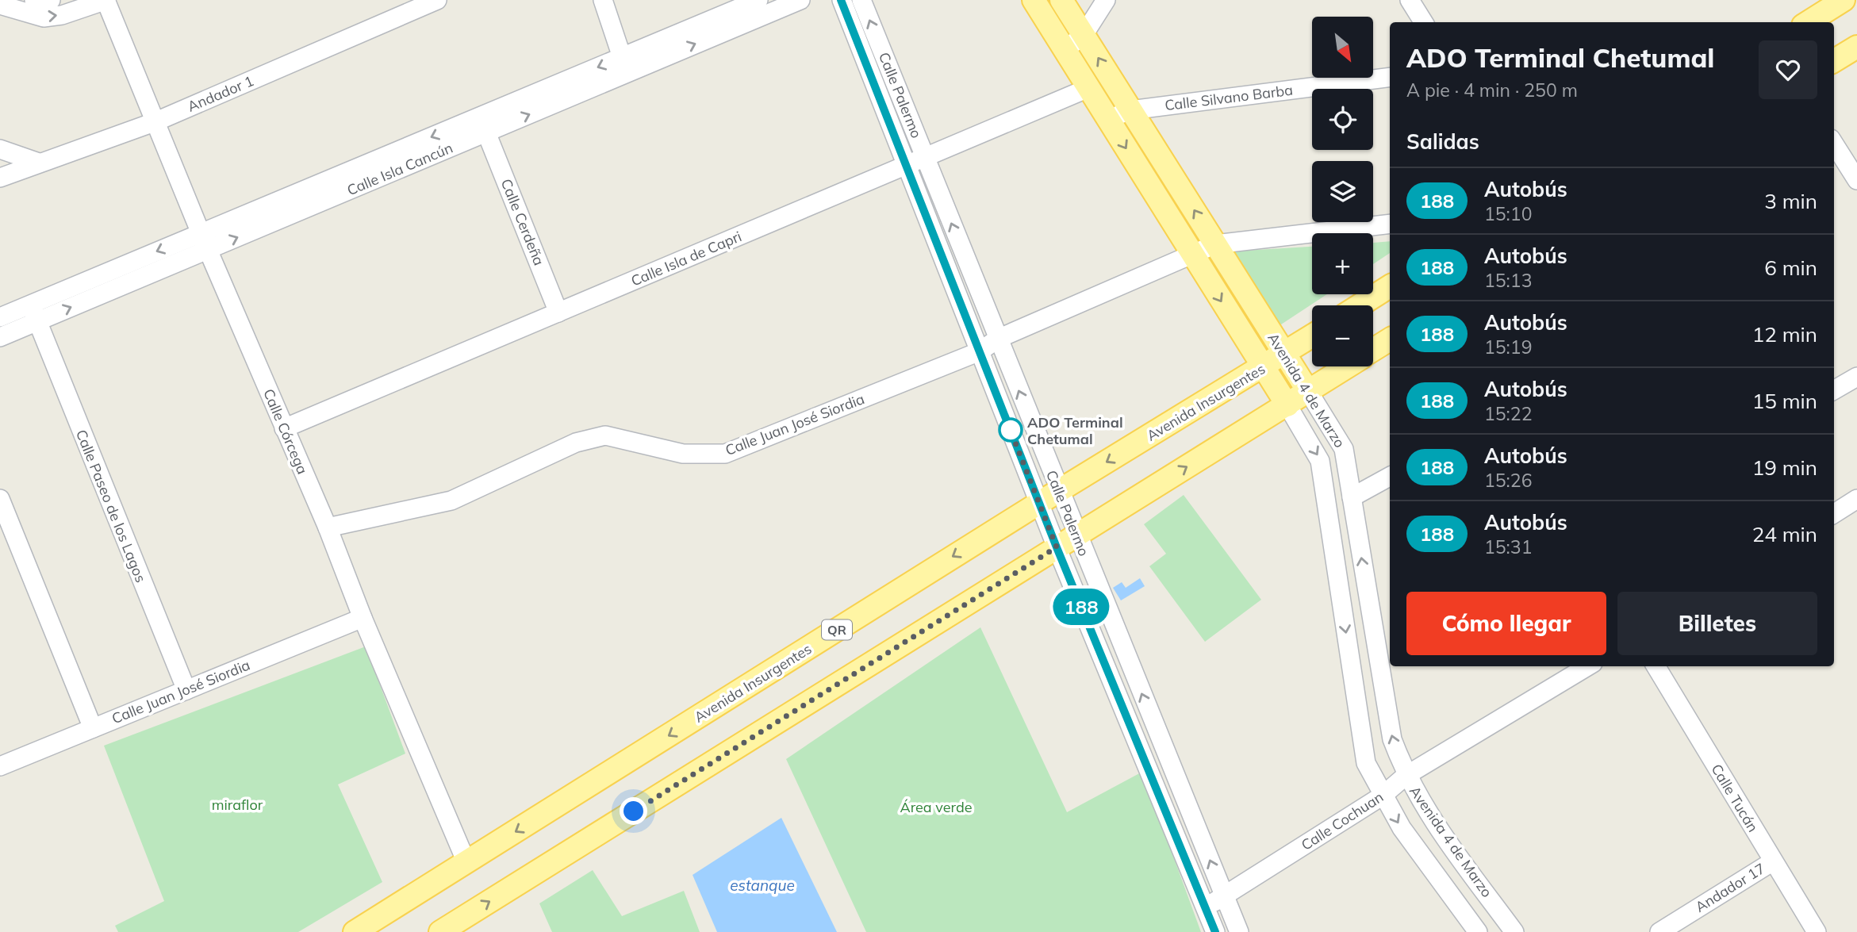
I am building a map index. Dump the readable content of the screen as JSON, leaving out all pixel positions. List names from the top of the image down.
{
  "streets": {
    "main road": ["Avenida 4 de Marzo", "Avenida Insurgentes", "QR"],
    "street": [
      "Andador 1",
      "Calle Palermo",
      "Calle Silvano Barba",
      "Calle Isla Cancún",
      "Calle Cerdeña",
      "Calle Isla de Capri",
      "Calle Juan José Siordia",
      "Calle Córcega",
      "Calle Paseo de los Lagos",
      "Calle Tucán",
      "Calle Cochuan",
      "Andador 17"
    ]
  },
  "crossings": [
    ["Andador 1", "Calle Córcega"],
    ["Calle Palermo", "Calle Isla de Capri"],
    ["Calle Palermo", "Avenida Insurgentes"],
    ["Calle Palermo", "Calle Juan José Siordia"],
    ["Calle Palermo", "Calle Cochuan"],
    ["Calle Silvano Barba", "Avenida 4 de Marzo"],
    ["Calle Isla Cancún", "Calle Cerdeña"],
    ["Calle Isla Cancún", "Calle Córcega"],
    ["Calle Isla Cancún", "Calle Paseo de los Lagos"],
    ["Calle Cerdeña", "Calle Isla de Capri"],
    ["Calle Isla de Capri", "Avenida 4 de Marzo"],
    ["Calle Isla de Capri", "Calle Córcega"],
    ["Avenida 4 de Marzo", "Avenida Insurgentes"],
    ["Avenida 4 de Marzo", "Calle Juan José Siordia"],
    ["Avenida 4 de Marzo", "Calle Cochuan"],
    ["Avenida Insurgentes", "Calle Córcega"],
    ["Calle Juan José Siordia", "Calle Córcega"],
    ["Calle Juan José Siordia", "Calle Paseo de los Lagos"],
    ["Calle Tucán", "Andador 17"]
  ],
  "water": ["estanque"],
  "parks": ["miraflor", "Área verde"],
  "places": ["ADO Terminal Chetumal"],
  "lines": ["bus line 188"],
  "north": "bottom right",
  "page": {
    "on_map": "188",
    "map_buttons": ["+", "−"],
    "heading": [
      ["ADO Terminal Chetumal", "A pie · 4 min · 250 m"],
      "Salidas"
    ],
    "list": [
      {
        "mark": "188",
        "name": "Autobús",
        "note": "15:10",
        "value": "3 min"
      },
      {
        "mark": "188",
        "name": "Autobús",
        "note": "15:13",
        "value": "6 min"
      },
      {
        "mark": "188",
        "name": "Autobús",
        "note": "15:19",
        "value": "12 min"
      },
      {
        "mark": "188",
        "name": "Autobús",
        "note": "15:22",
        "value": "15 min"
      },
      {
        "mark": "188",
        "name": "Autobús",
        "note": "15:26",
        "value": "19 min"
      },
      {
        "mark": "188",
        "name": "Autobús",
        "note": "15:31",
        "value": "24 min"
      }
    ],
    "buttons": ["Cómo llegar", "Billetes"]
  }
}
